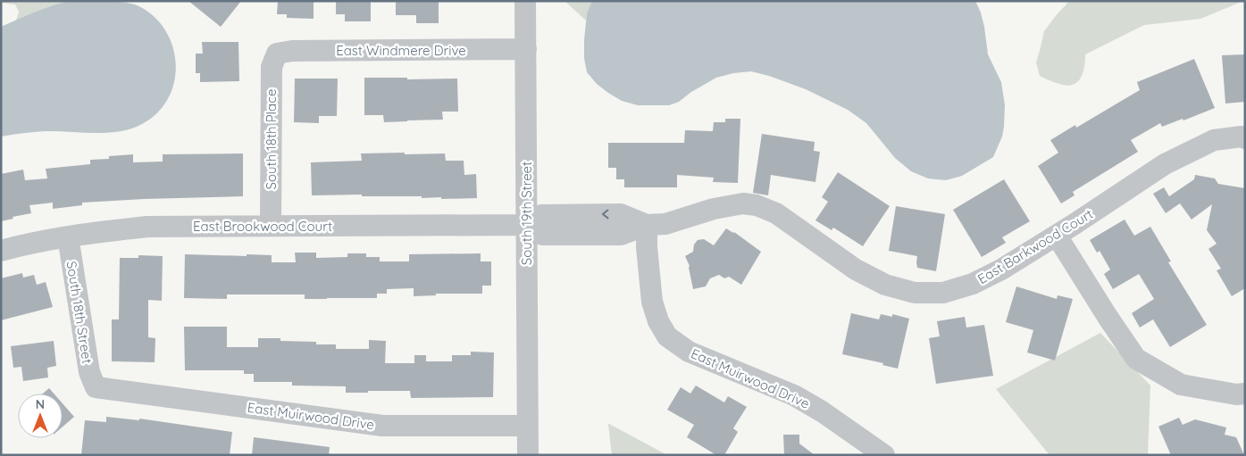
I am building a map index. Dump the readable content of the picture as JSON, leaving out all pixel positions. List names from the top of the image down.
{
  "streets": {
    "street": [
      "East Windmere Drive",
      "South 18th Place",
      "South 19th Street",
      "East Brookwood Court",
      "East Barkwood Court",
      "South 18th Street",
      "East Muirwood Drive"
    ]
  },
  "crossings": [
    ["East Windmere Drive", "South 18th Place"],
    ["East Windmere Drive", "South 19th Street"],
    ["South 18th Place", "East Brookwood Court"],
    ["South 19th Street", "East Brookwood Court"],
    ["South 19th Street", "East Barkwood Court"],
    ["South 19th Street", "East Muirwood Drive"],
    ["East Brookwood Court", "East Barkwood Court"],
    ["East Brookwood Court", "South 18th Street"],
    ["East Barkwood Court", "East Muirwood Drive"],
    ["South 18th Street", "East Muirwood Drive"]
  ],
  "north": "top"
}
